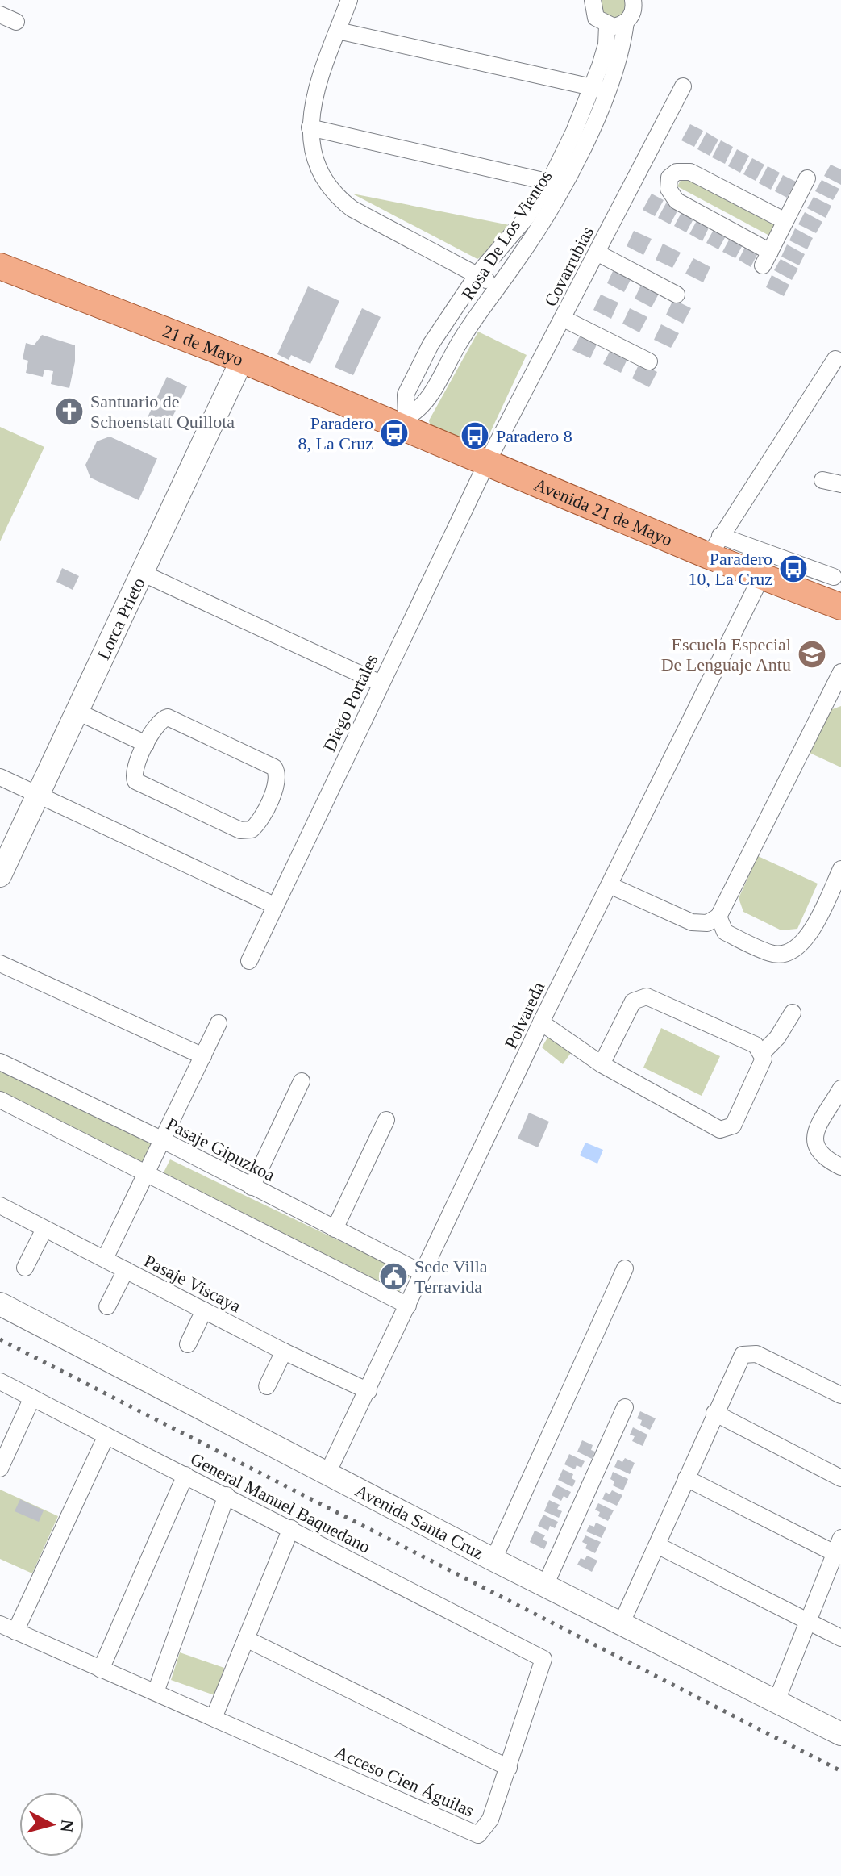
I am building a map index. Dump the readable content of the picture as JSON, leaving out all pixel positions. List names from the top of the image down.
{
  "streets": {
    "main road": [
      "21 de Mayo",
      "Avenida 21 de Mayo",
      "Lorca Prieto",
      "Avenida Santa Cruz"
    ],
    "street": [
      "Rosa De Los Vientos",
      "Covarrubias",
      "Diego Portales",
      "Polvareda",
      "Pasaje Gipuzkoa",
      "Pasaje Viscaya",
      "General Manuel Baquedano",
      "Acceso Cien Águilas"
    ]
  },
  "crossings": [
    ["Rosa De Los Vientos", "21 de Mayo"],
    ["Rosa De Los Vientos", "Avenida 21 de Mayo"],
    ["Covarrubias", "Avenida 21 de Mayo"],
    ["Covarrubias", "Diego Portales"],
    ["21 de Mayo", "Avenida 21 de Mayo"],
    ["21 de Mayo", "Lorca Prieto"],
    ["Avenida 21 de Mayo", "Diego Portales"],
    ["Avenida 21 de Mayo", "Polvareda"],
    ["Polvareda", "Pasaje Gipuzkoa"],
    ["Polvareda", "Pasaje Viscaya"],
    ["Polvareda", "Avenida Santa Cruz"],
    ["General Manuel Baquedano", "Acceso Cien Águilas"]
  ],
  "places": {
    "church": ["Santuario de Schoenstatt Quillota"],
    "bus stop": ["Paradero 8, La Cruz", "Paradero 8", "Paradero 10, La Cruz"],
    "school or university": ["Escuela Especial De Lenguaje Antu"],
    "public building": ["Sede Villa Terravida"]
  },
  "north": "right"
}
